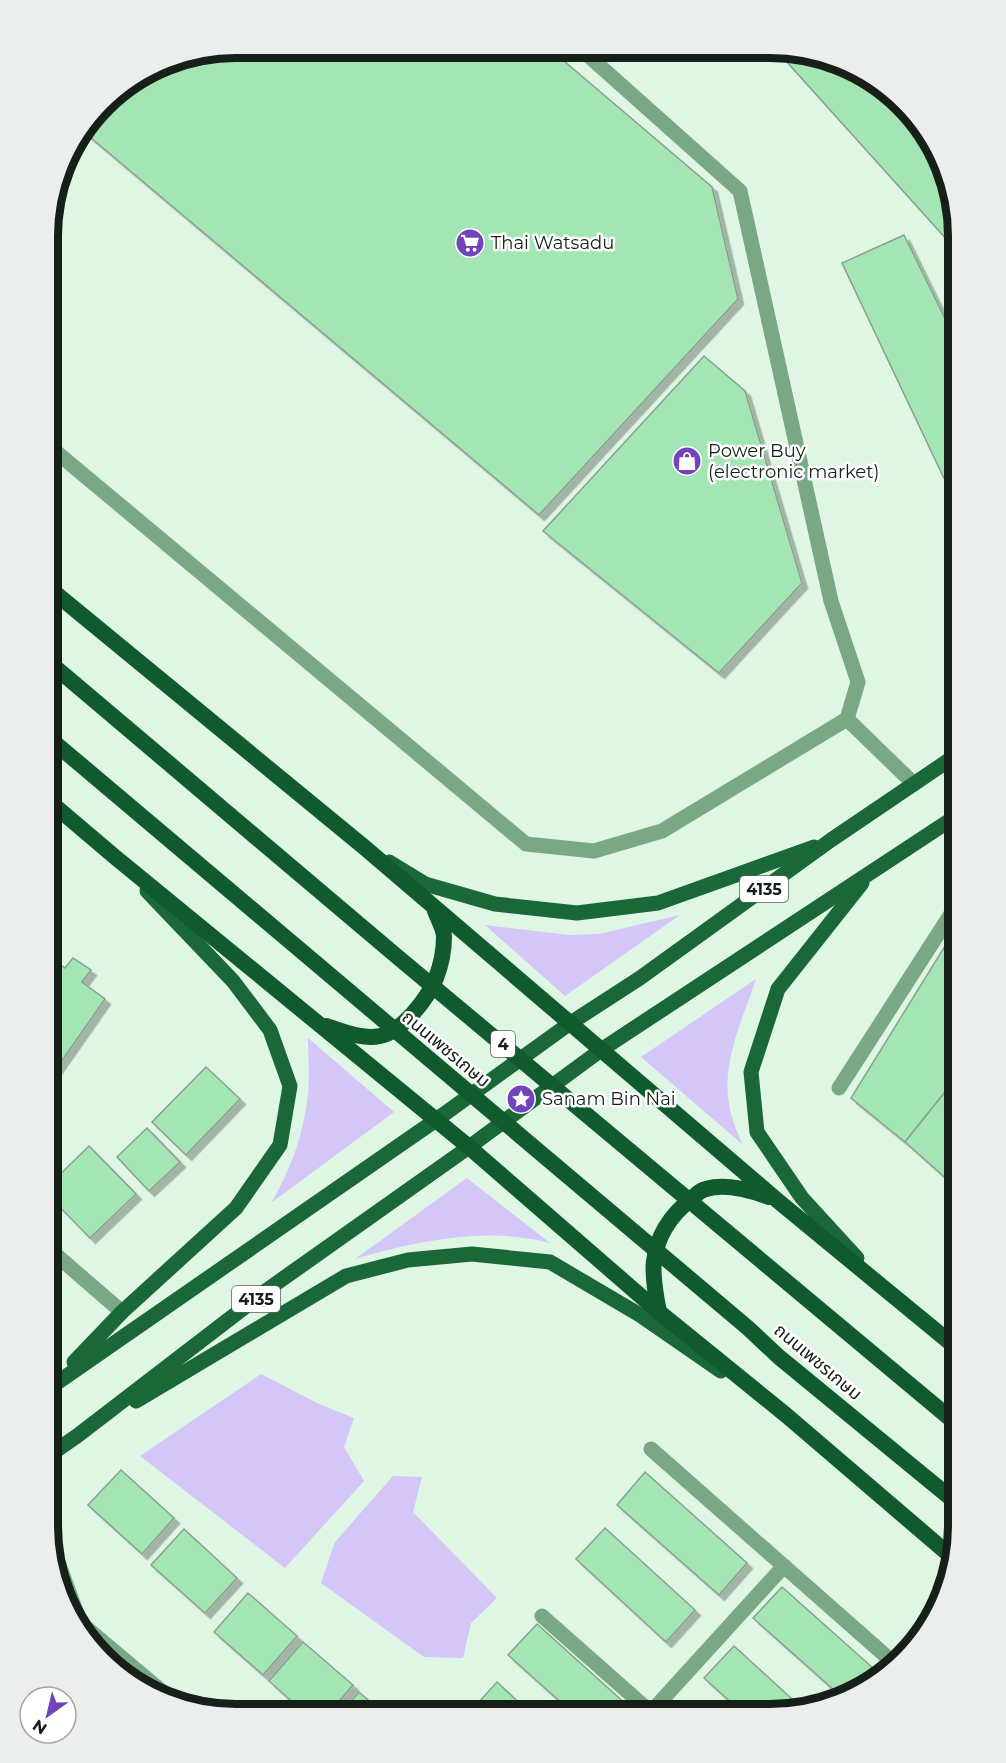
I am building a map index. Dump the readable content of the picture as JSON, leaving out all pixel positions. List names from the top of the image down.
{
  "streets": {
    "highway": ["4", "ถนนเพชรเกษม"],
    "main road": ["4135"]
  },
  "places": {
    "supermarket": ["Thai Watsadu"],
    "shop": ["Power Buy (electronic market)"],
    "place": ["Sanam Bin Nai"]
  },
  "north": "bottom left"
}
